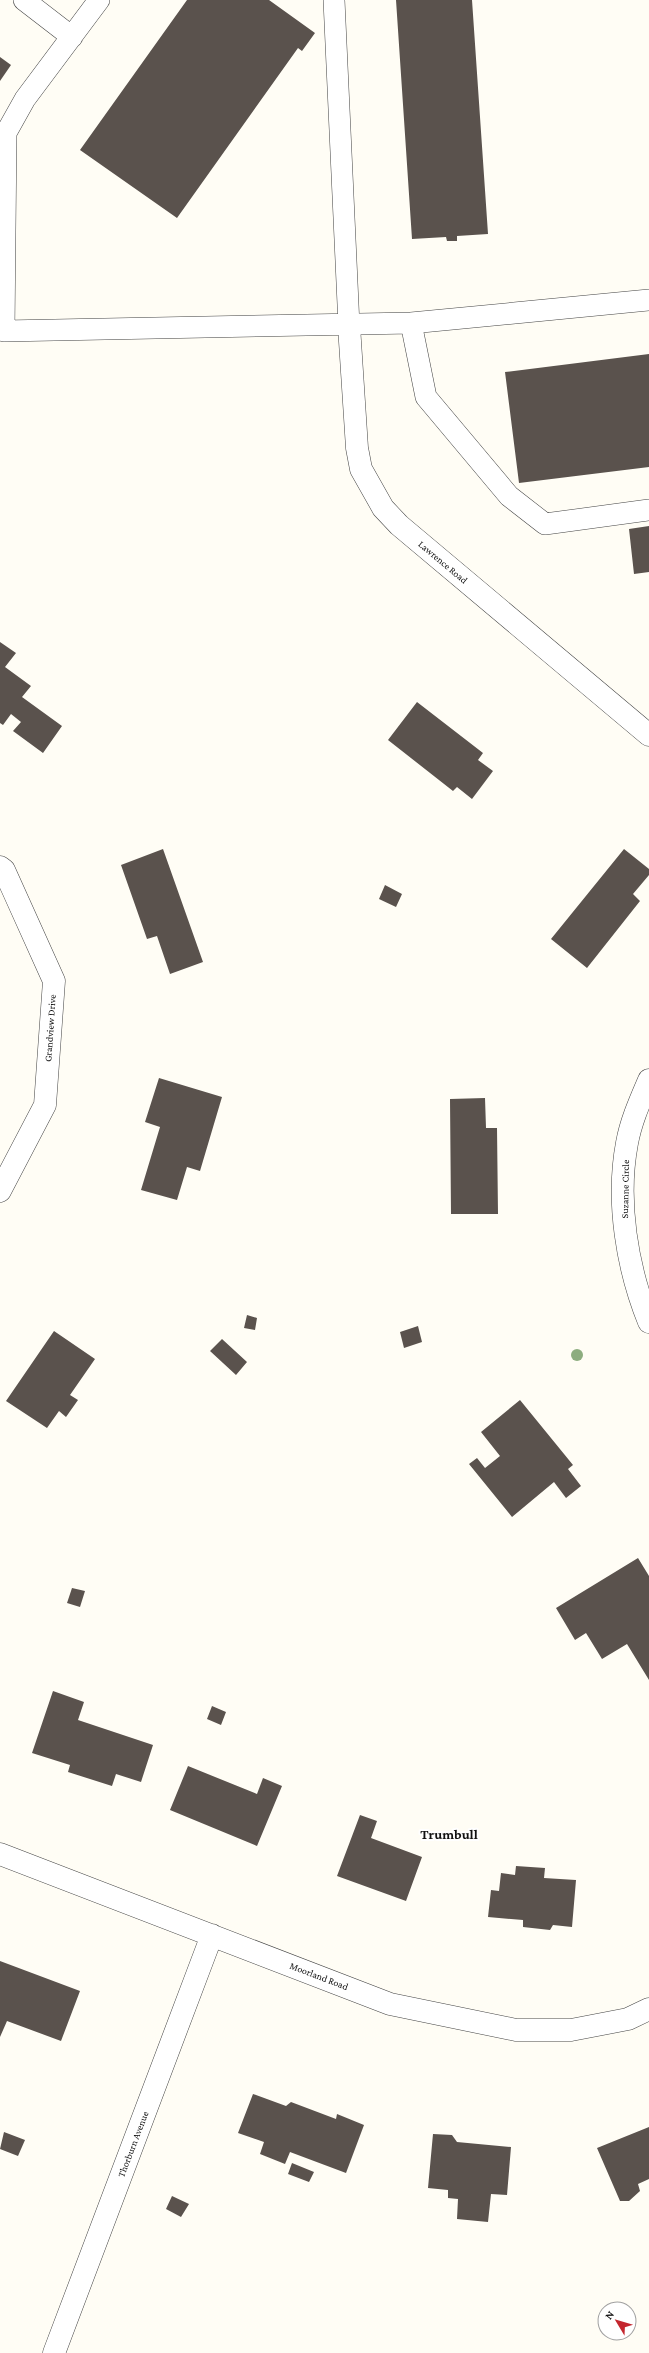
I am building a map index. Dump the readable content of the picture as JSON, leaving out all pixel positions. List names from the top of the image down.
{
  "streets": {
    "street": [
      "Lawrence Road",
      "Grandview Drive",
      "Suzanne Circle",
      "Moorland Road",
      "Thorburn Avenue"
    ]
  },
  "crossings": [
    ["Moorland Road", "Thorburn Avenue"]
  ],
  "districts": ["Trumbull"],
  "north": "top left"
}
